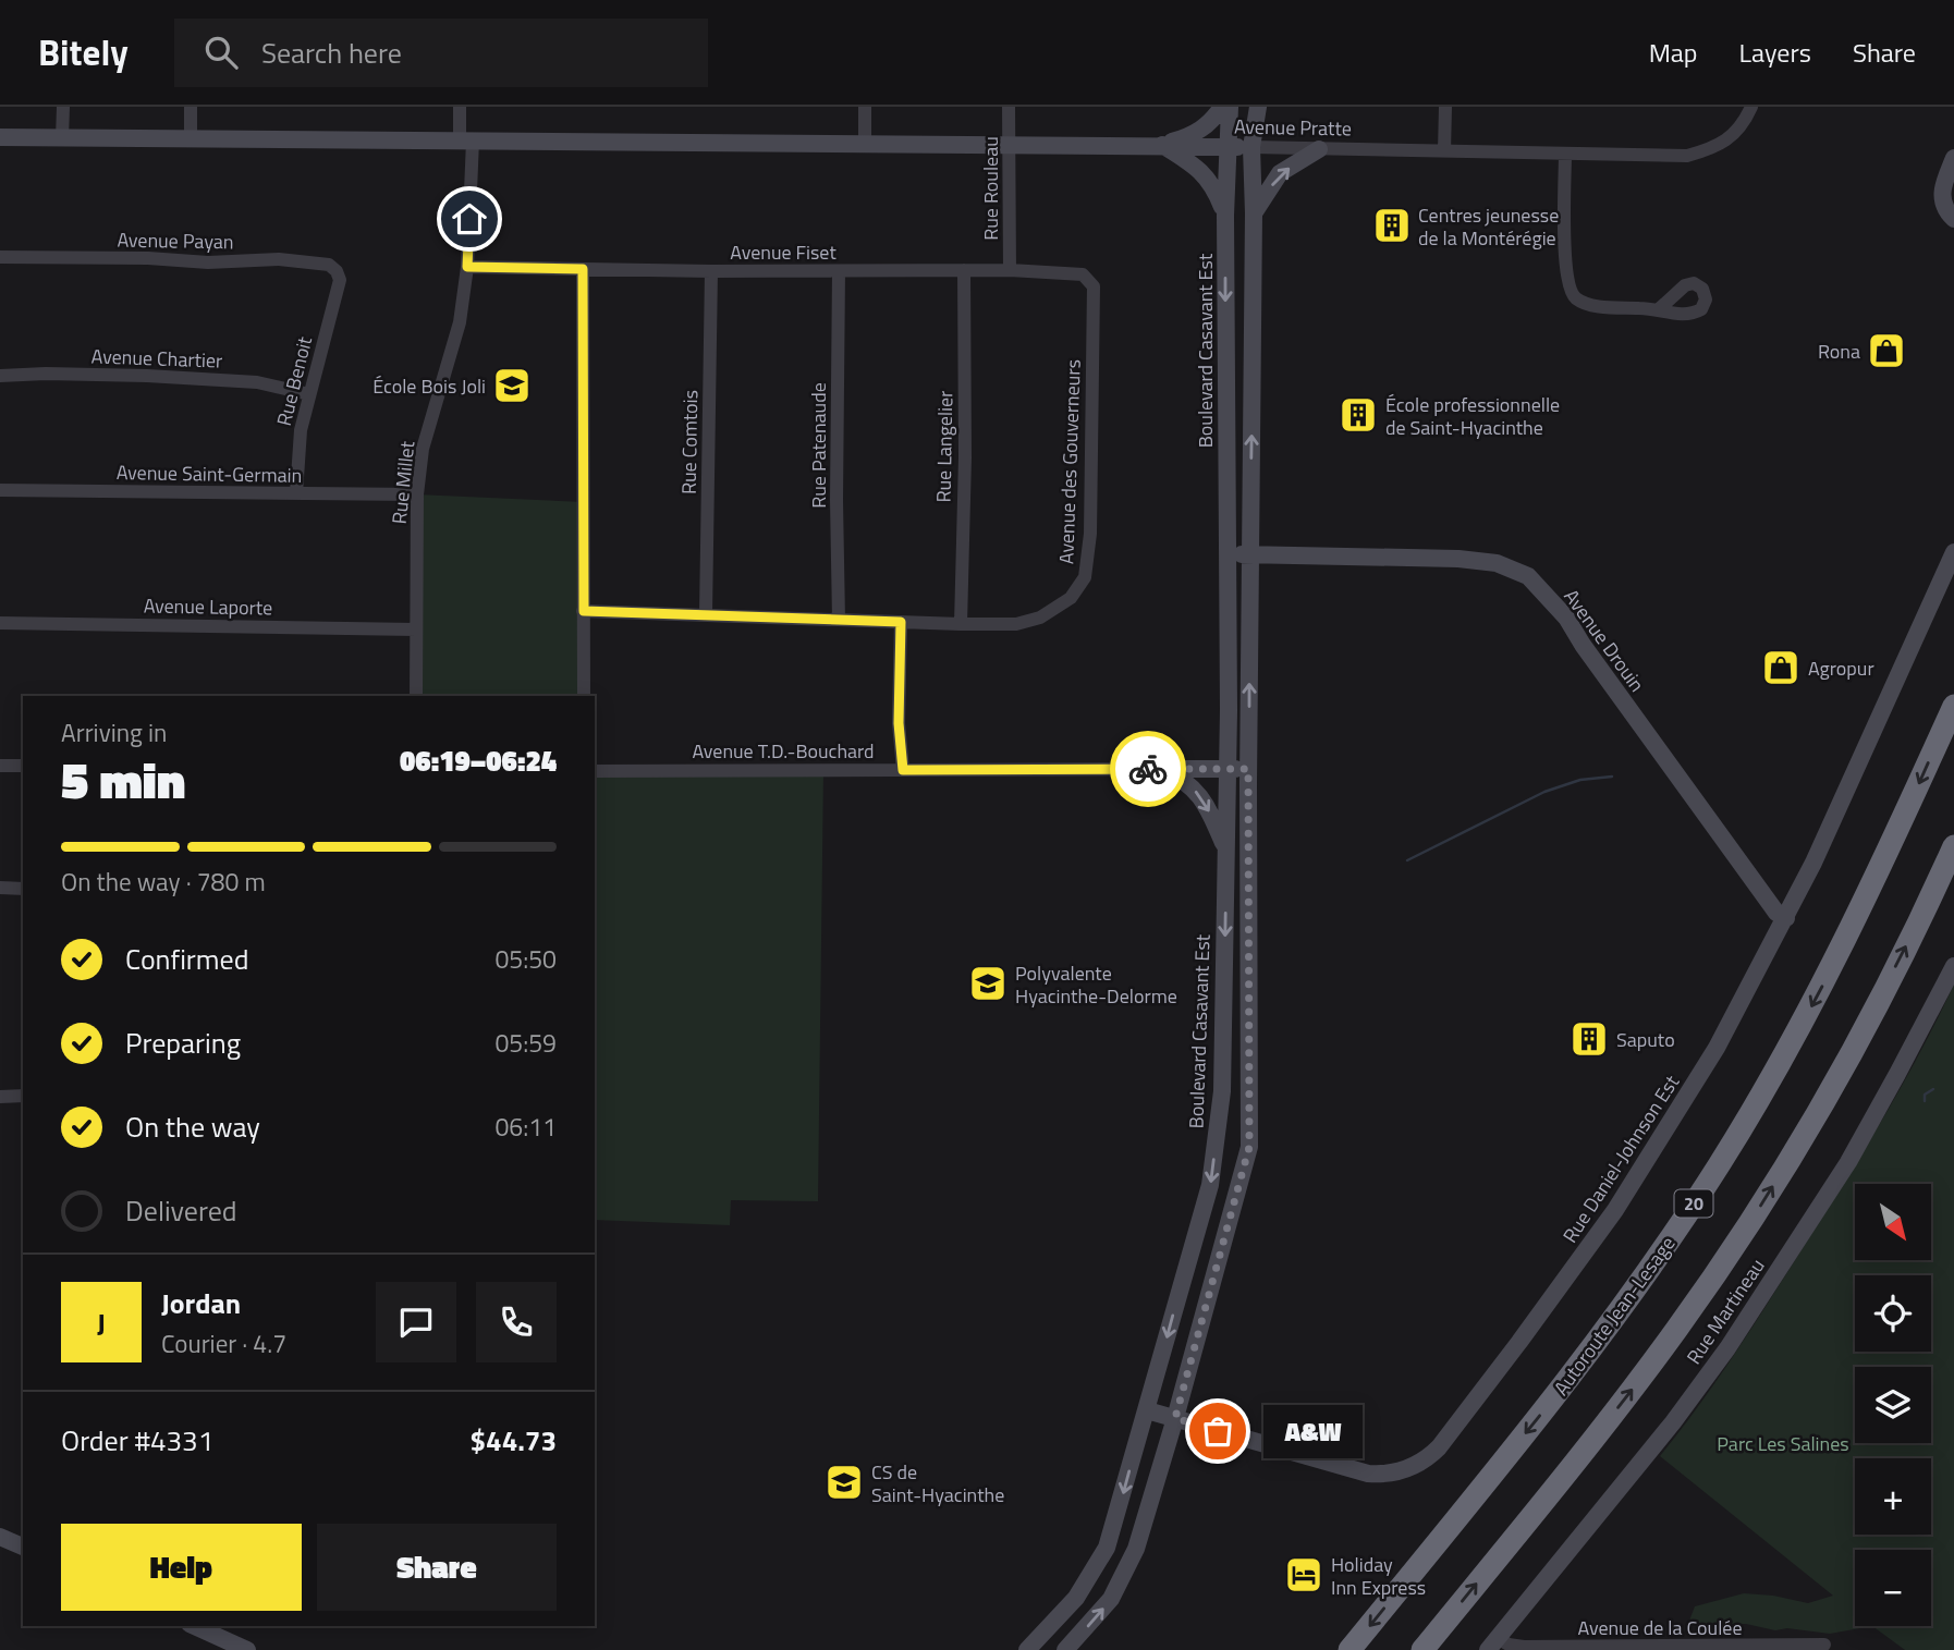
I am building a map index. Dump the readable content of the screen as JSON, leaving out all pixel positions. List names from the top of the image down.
{
  "streets": {
    "highway": ["20", "Autoroute Jean-Lesage"],
    "street": [
      "Avenue Pratte",
      "Rue Rouleau",
      "Avenue Payan",
      "Avenue Fiset",
      "Boulevard Casavant Est",
      "Avenue Chartier",
      "Rue Benoit",
      "Rue Comtois",
      "Rue Patenaude",
      "Rue Langelier",
      "Avenue des Gouverneurs",
      "Avenue Saint-Germain",
      "Rue Millet",
      "Avenue Laporte",
      "Avenue Drouin",
      "Avenue T.D.-Bouchard",
      "Rue Daniel-Johnson Est",
      "Rue Martineau",
      "Avenue de la Coulée"
    ]
  },
  "crossings": [
    ["Avenue Pratte", "Rue Rouleau"],
    ["Avenue Pratte", "Boulevard Casavant Est"],
    ["Avenue Pratte", "Rue Millet"],
    ["Rue Rouleau", "Avenue Fiset"],
    ["Avenue Payan", "Rue Benoit"],
    ["Avenue Fiset", "Rue Comtois"],
    ["Avenue Fiset", "Rue Patenaude"],
    ["Avenue Fiset", "Rue Langelier"],
    ["Avenue Fiset", "Avenue des Gouverneurs"],
    ["Avenue Fiset", "Rue Millet"],
    ["Boulevard Casavant Est", "Avenue T.D.-Bouchard"],
    ["Boulevard Casavant Est", "Rue Daniel-Johnson Est"],
    ["Avenue Chartier", "Rue Benoit"],
    ["Rue Benoit", "Avenue Saint-Germain"],
    ["Rue Comtois", "Avenue des Gouverneurs"],
    ["Rue Patenaude", "Avenue des Gouverneurs"],
    ["Rue Langelier", "Avenue des Gouverneurs"],
    ["Avenue Saint-Germain", "Rue Millet"],
    ["Rue Millet", "Avenue Laporte"],
    ["Avenue Drouin", "Rue Daniel-Johnson Est"],
    ["Rue Martineau", "Avenue de la Coulée"]
  ],
  "parks": ["Parc Les Salines"],
  "places": {
    "building": ["Centres jeunesse de la Montérégie", "École professionnelle de Saint-Hyacinthe", "Saputo"],
    "shop": ["Rona", "Agropur"],
    "school or university": ["École Bois Joli", "Polyvalente Hyacinthe-Delorme", "CS de Saint-Hyacinthe"],
    "other": ["A&W"],
    "hotel": ["Holiday Inn Express"]
  },
  "north": "bottom right",
  "page": {
    "header": "Bitely",
    "search": "Search here",
    "nav": ["Map", "Layers", "Share"],
    "heading": ["5 min", "Arriving in", "06:19–06:24"],
    "panel": [
      "Jordan",
      "Courier · 4.7",
      "Order #4331",
      "$44.73"
    ],
    "bar": "On the way · 780 m",
    "list": [
      ["Confirmed", "05:50"],
      ["Preparing", "05:59"],
      ["On the way", "06:11"],
      "Delivered"
    ],
    "map_buttons": ["+", "−"],
    "round": "J",
    "bubble": "A&W",
    "buttons": ["Help", "Share"]
  }
}
